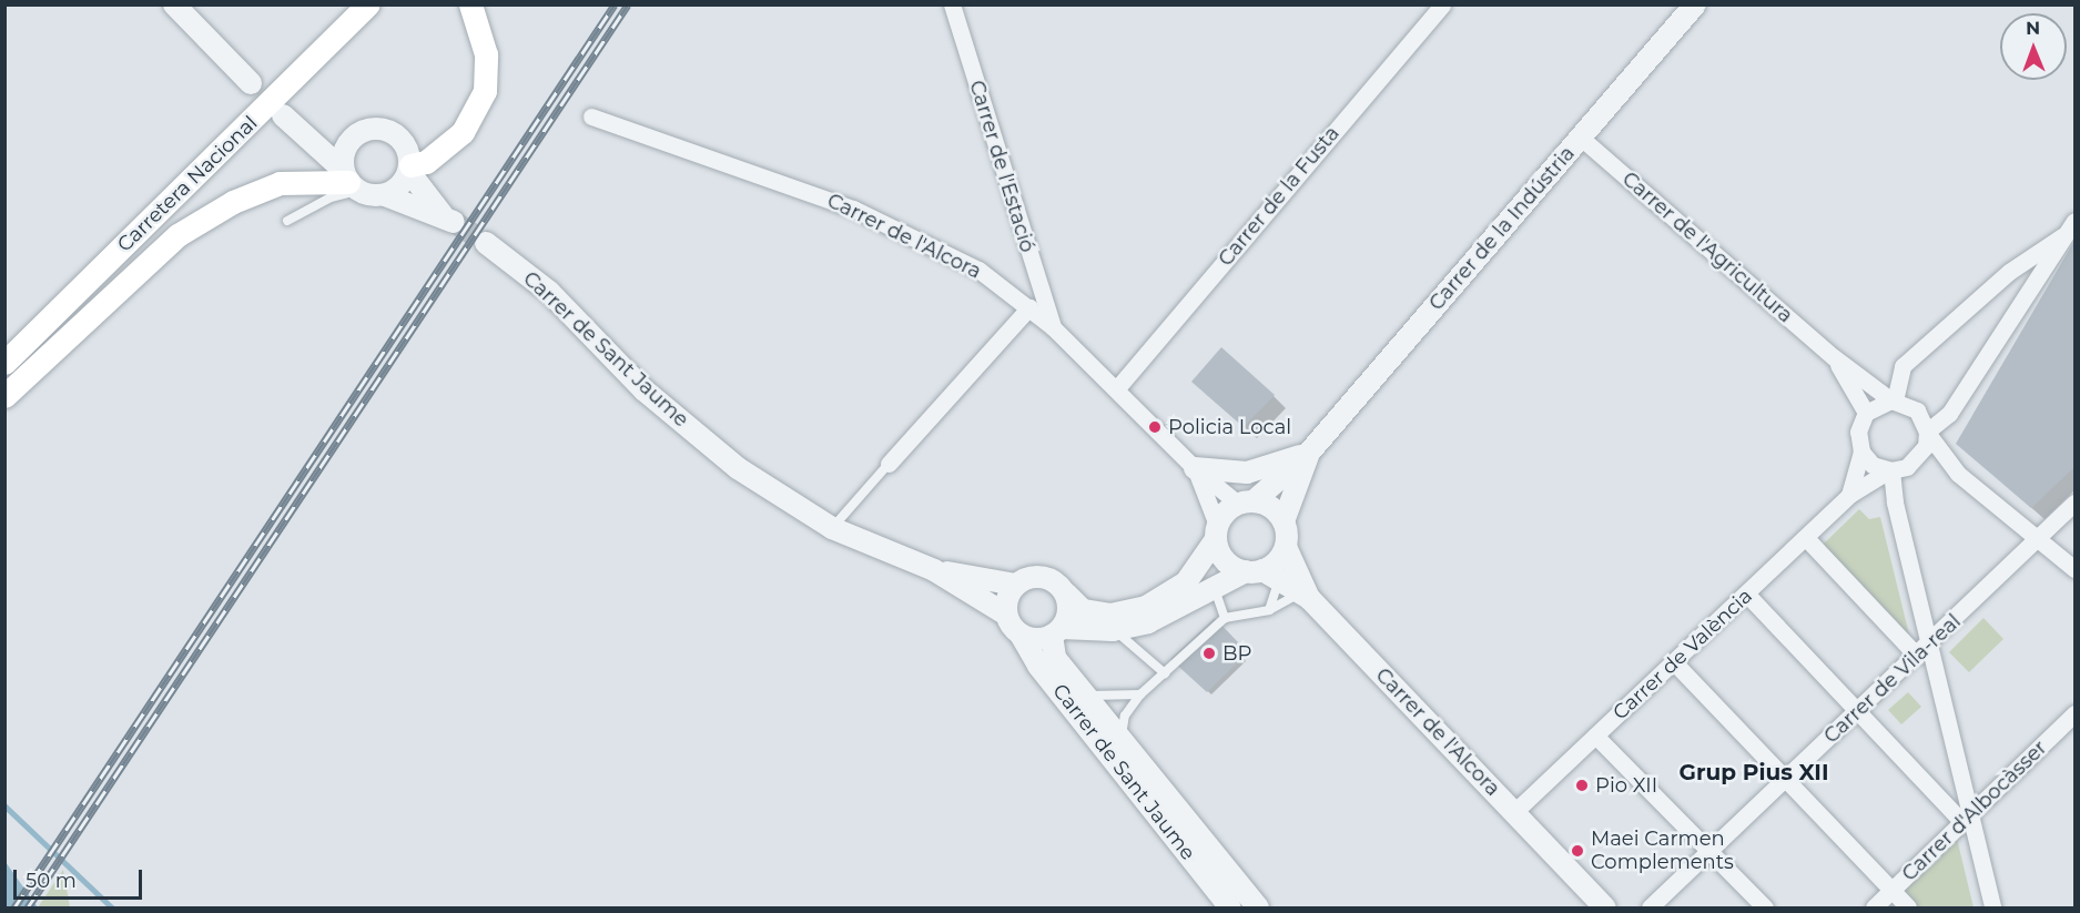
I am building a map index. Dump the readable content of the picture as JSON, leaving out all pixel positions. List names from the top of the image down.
{
  "streets": {
    "main road": ["Carretera Nacional"],
    "street": [
      "Carrer de l'Estació",
      "Carrer de la Fusta",
      "Carrer de la Indústria",
      "Carrer de l'Alcora",
      "Carrer de l'Agricultura",
      "Carrer de Sant Jaume",
      "Carrer de València",
      "Carrer de Vila-real",
      "Carrer d'Albocàsser"
    ]
  },
  "crossings": [
    ["Carrer de l'Estació", "Carrer de l'Alcora"],
    ["Carrer de la Fusta", "Carrer de l'Alcora"],
    ["Carrer de la Indústria", "Carrer de l'Alcora"],
    ["Carrer de la Indústria", "Carrer de l'Agricultura"],
    ["Carrer de l'Alcora", "Carrer de València"],
    ["Carrer de l'Agricultura", "Carrer de València"]
  ],
  "districts": ["Grup Pius XII"],
  "places": [
    "Policia Local",
    "BP",
    "Pio XII",
    "Maei Carmen Complements"
  ],
  "scale_bar": "50 m",
  "north": "top"
}
